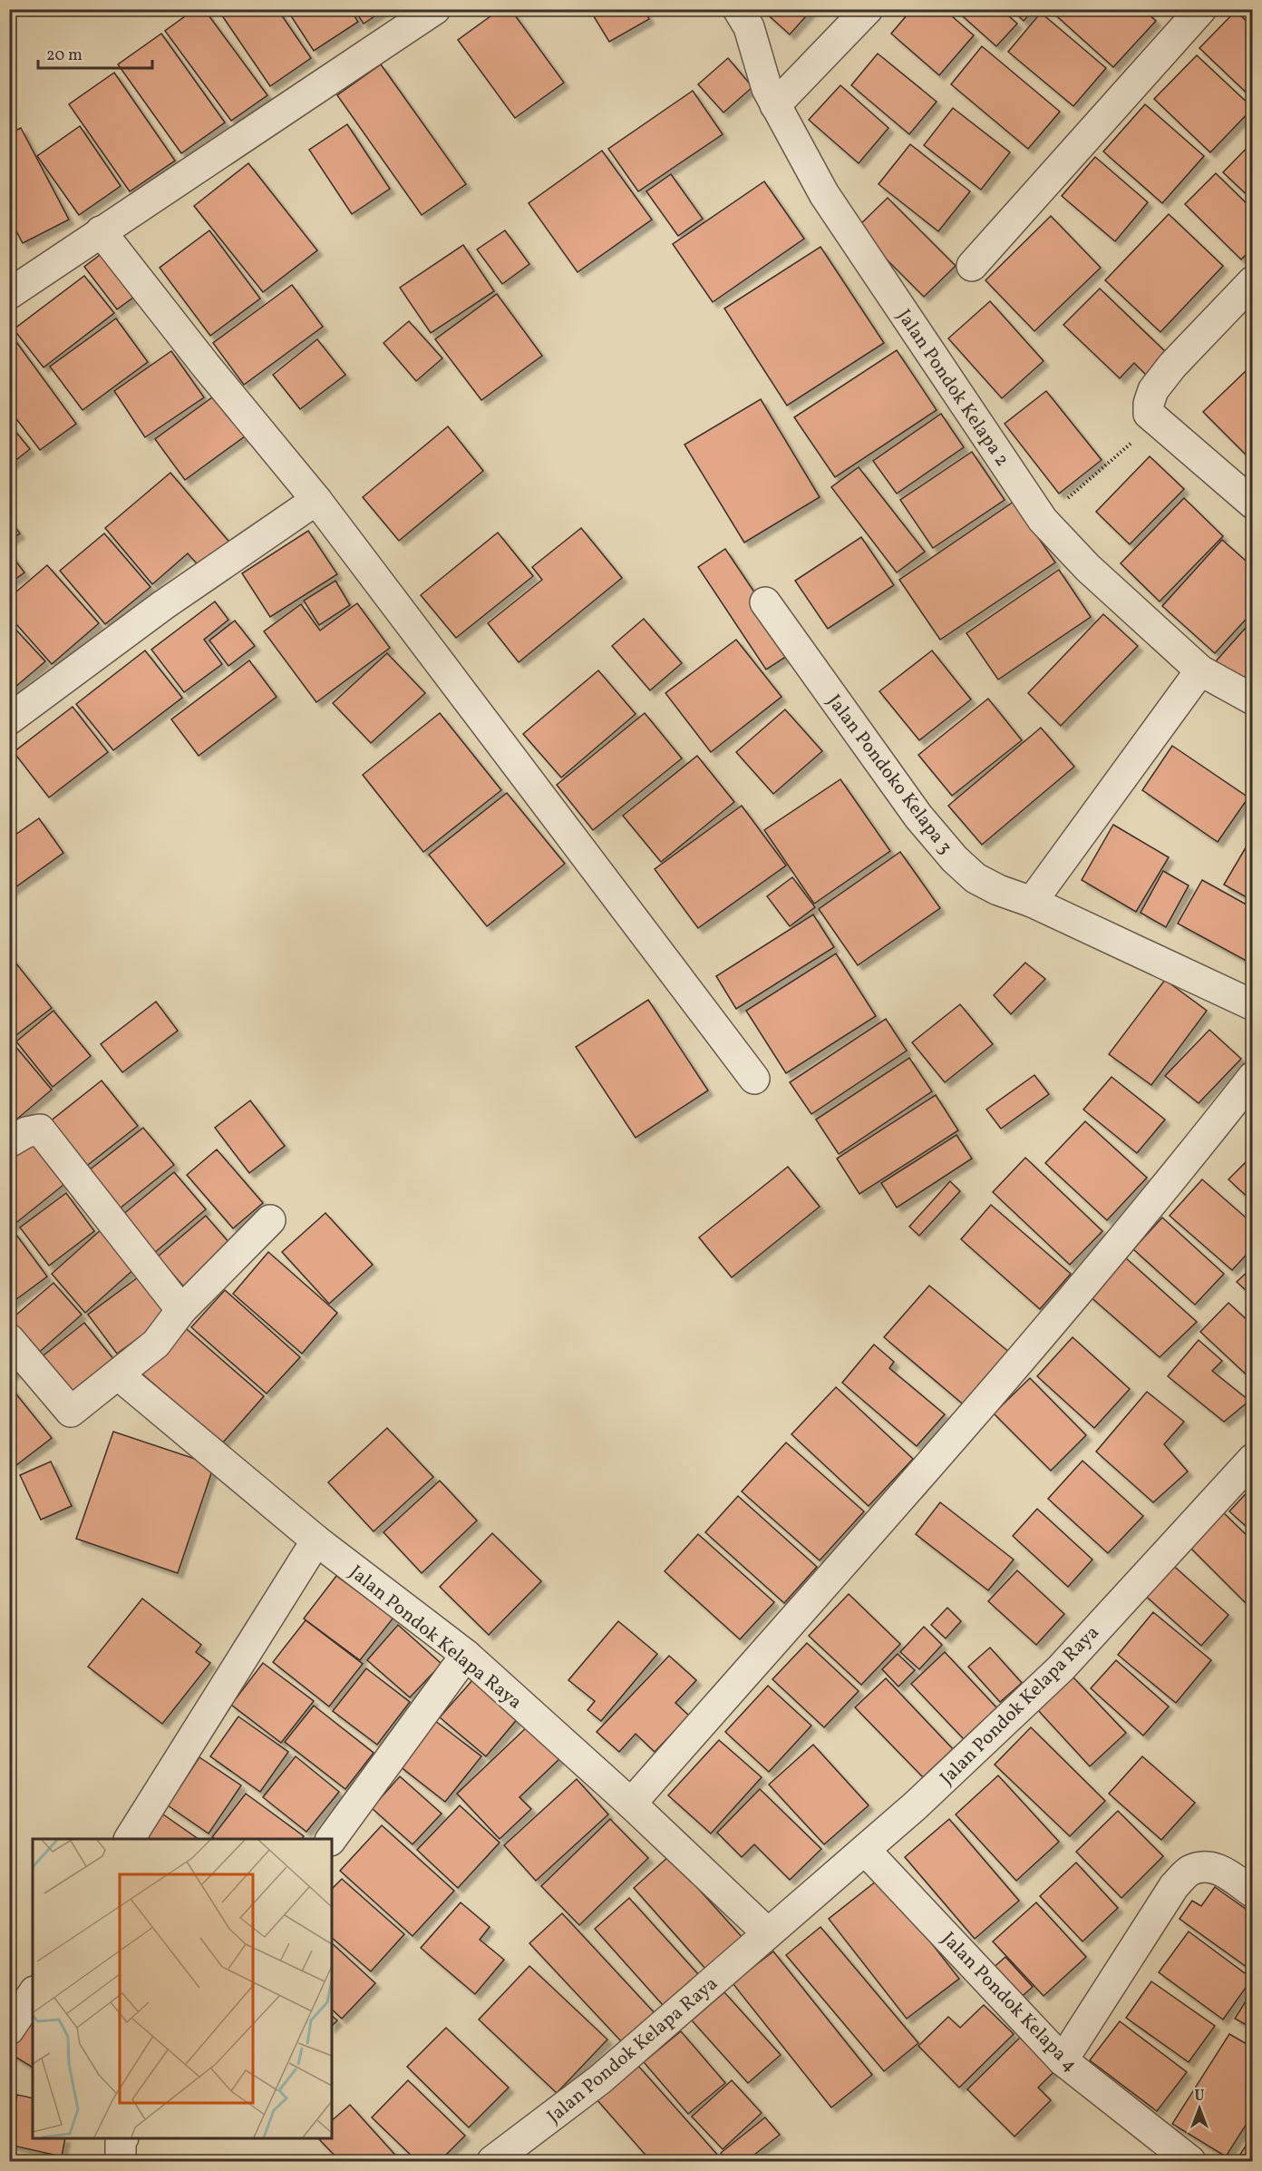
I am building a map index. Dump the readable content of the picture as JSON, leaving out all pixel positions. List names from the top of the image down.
{
  "streets": {
    "street": [
      "Jalan Pondok Kelapa 2",
      "Jalan Pondoko Kelapa 3",
      "Jalan Pondok Kelapa Raya",
      "Jalan Pondok Kelapa 4"
    ]
  },
  "crossings": [
    ["Jalan Pondok Kelapa Raya", "Jalan Pondok Kelapa 4"]
  ],
  "scale_bar": "20 m",
  "north": "top"
}
